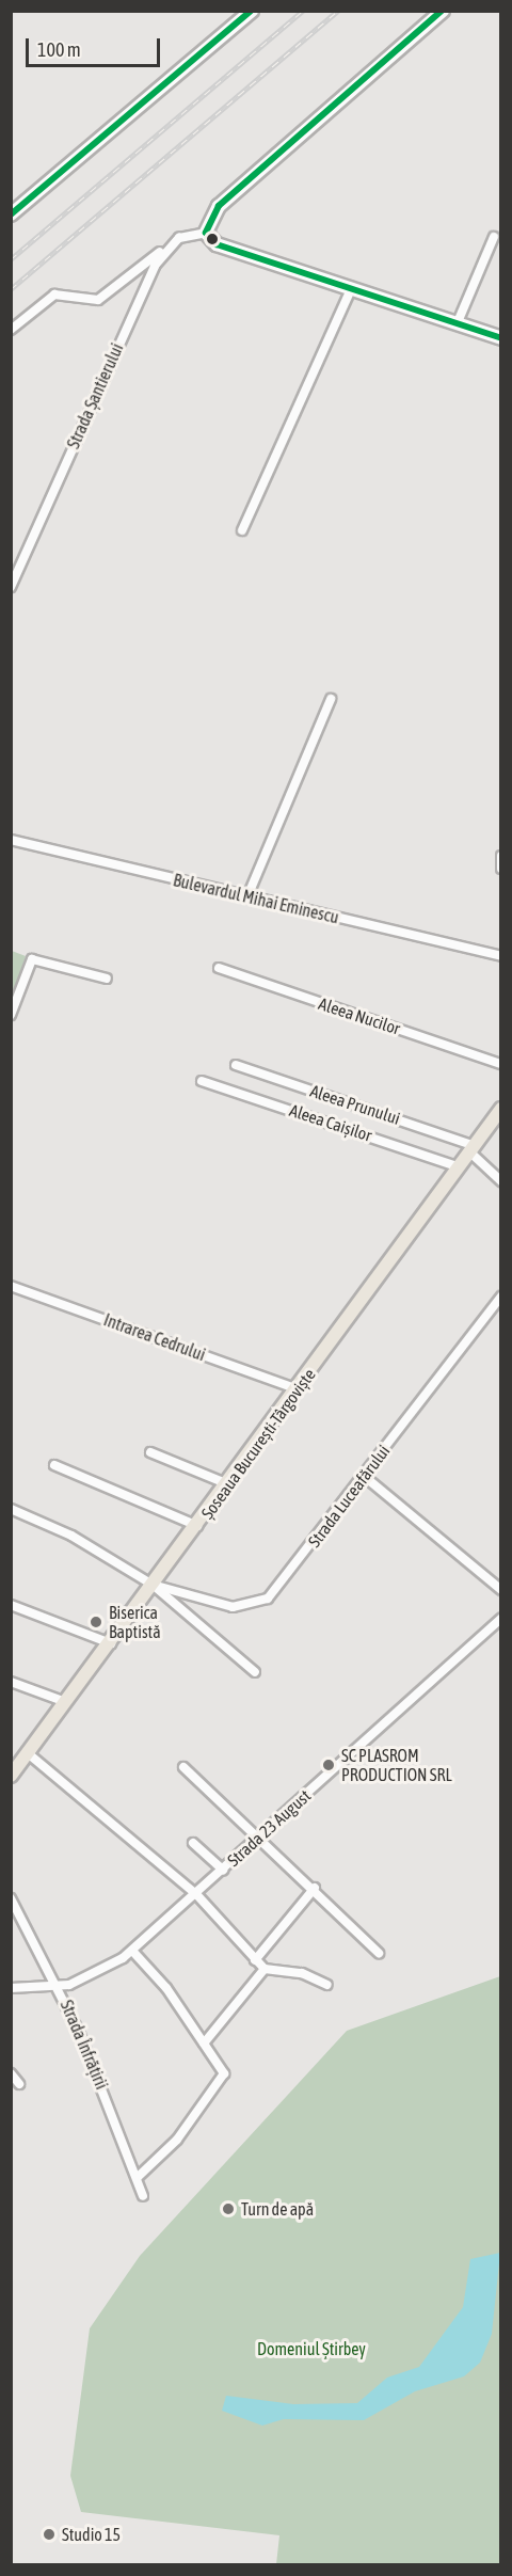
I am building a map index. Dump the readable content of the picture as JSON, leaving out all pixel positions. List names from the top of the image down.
{
  "streets": {
    "main road": ["Șoseaua București-Târgoviște"],
    "street": [
      "Strada Șantierului",
      "Bulevardul Mihai Eminescu",
      "Aleea Nucilor",
      "Aleea Prunului",
      "Aleea Caișilor",
      "Intrarea Cedrului",
      "Strada Luceafărului",
      "Strada 23 August",
      "Strada Înfrățirii"
    ]
  },
  "crossings": [
    ["Aleea Prunului", "Șoseaua București-Târgoviște"],
    ["Aleea Caișilor", "Șoseaua București-Târgoviște"],
    ["Intrarea Cedrului", "Șoseaua București-Târgoviște"],
    ["Șoseaua București-Târgoviște", "Strada Luceafărului"],
    ["Strada 23 August", "Strada Înfrățirii"]
  ],
  "parks": ["Domeniul Știrbey"],
  "places": [
    "Biserica Baptistă",
    "SC PLASROM PRODUCTION SRL",
    "Turn de apă",
    "Studio 15"
  ],
  "scale_bar": "100 m"
}
